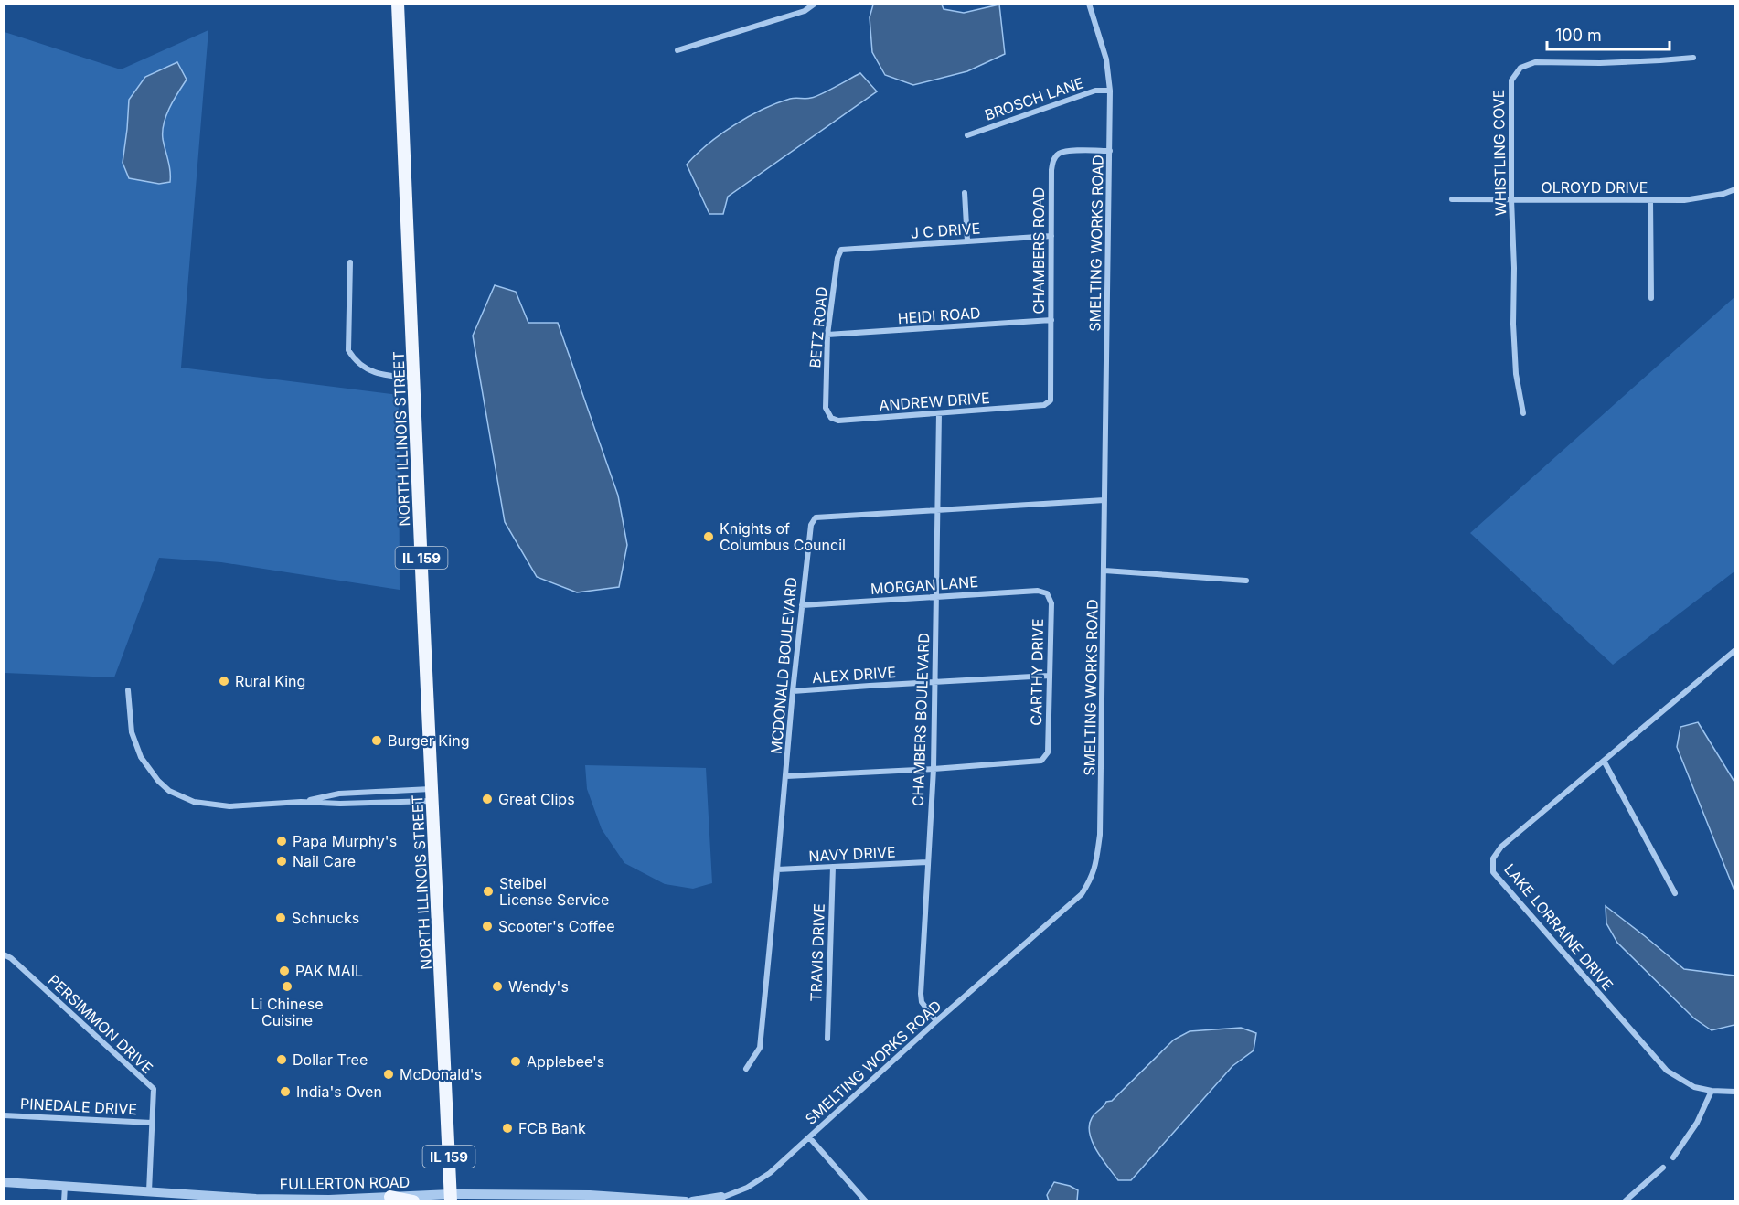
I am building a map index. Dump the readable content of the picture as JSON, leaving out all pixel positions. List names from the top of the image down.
{
  "streets": {
    "main road": ["NORTH ILLINOIS STREET", "IL 159"],
    "street": [
      "BROSCH LANE",
      "WHISTLING COVE",
      "OLROYD DRIVE",
      "J C DRIVE",
      "SMELTING WORKS ROAD",
      "CHAMBERS ROAD",
      "HEIDI ROAD",
      "BETZ ROAD",
      "ANDREW DRIVE",
      "MORGAN LANE",
      "MCDONALD BOULEVARD",
      "CARTHY DRIVE",
      "ALEX DRIVE",
      "CHAMBERS BOULEVARD",
      "NAVY DRIVE",
      "LAKE LORRAINE DRIVE",
      "TRAVIS DRIVE",
      "PERSIMMON DRIVE",
      "PINEDALE DRIVE",
      "FULLERTON ROAD"
    ]
  },
  "crossings": [
    ["BROSCH LANE", "SMELTING WORKS ROAD"],
    ["WHISTLING COVE", "OLROYD DRIVE"],
    ["J C DRIVE", "CHAMBERS ROAD"],
    ["J C DRIVE", "BETZ ROAD"],
    ["SMELTING WORKS ROAD", "CHAMBERS ROAD"],
    ["SMELTING WORKS ROAD", "MCDONALD BOULEVARD"],
    ["SMELTING WORKS ROAD", "CHAMBERS BOULEVARD"],
    ["CHAMBERS ROAD", "HEIDI ROAD"],
    ["CHAMBERS ROAD", "ANDREW DRIVE"],
    ["HEIDI ROAD", "BETZ ROAD"],
    ["BETZ ROAD", "ANDREW DRIVE"],
    ["ANDREW DRIVE", "CHAMBERS BOULEVARD"],
    ["NORTH ILLINOIS STREET", "FULLERTON ROAD"],
    ["MORGAN LANE", "MCDONALD BOULEVARD"],
    ["MORGAN LANE", "CARTHY DRIVE"],
    ["MORGAN LANE", "CHAMBERS BOULEVARD"],
    ["MCDONALD BOULEVARD", "ALEX DRIVE"],
    ["MCDONALD BOULEVARD", "CHAMBERS BOULEVARD"],
    ["MCDONALD BOULEVARD", "NAVY DRIVE"],
    ["CARTHY DRIVE", "ALEX DRIVE"],
    ["CARTHY DRIVE", "CHAMBERS BOULEVARD"],
    ["ALEX DRIVE", "CHAMBERS BOULEVARD"],
    ["CHAMBERS BOULEVARD", "NAVY DRIVE"],
    ["NAVY DRIVE", "TRAVIS DRIVE"],
    ["PERSIMMON DRIVE", "PINEDALE DRIVE"],
    ["PERSIMMON DRIVE", "FULLERTON ROAD"]
  ],
  "places": [
    "Knights of Columbus Council",
    "Rural King",
    "Burger King",
    "Great Clips",
    "Papa Murphy's",
    "Nail Care",
    "Steibel License Service",
    "Schnucks",
    "Scooter's Coffee",
    "PAK MAIL",
    "Li Chinese Cuisine",
    "Wendy's",
    "Dollar Tree",
    "Applebee's",
    "McDonald's",
    "India's Oven",
    "FCB Bank"
  ],
  "scale_bar": "100 m"
}
